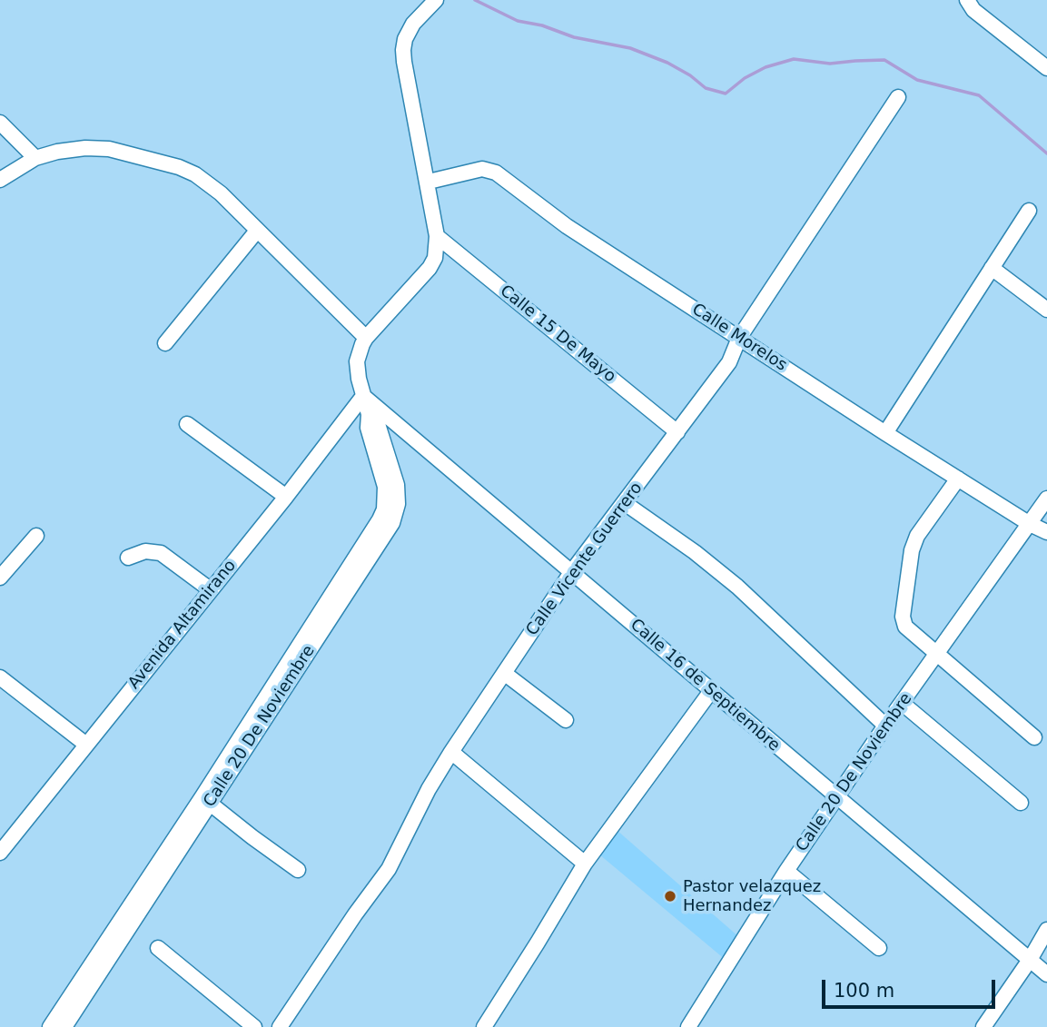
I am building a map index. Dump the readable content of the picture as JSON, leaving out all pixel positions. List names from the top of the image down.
{
  "streets": {
    "street": [
      "Calle 15 De Mayo",
      "Calle Morelos",
      "Calle Vicente Guerrero",
      "Avenida Altamirano",
      "Calle 16 de Septiembre",
      "Calle 20 De Noviembre"
    ]
  },
  "crossings": [
    ["Calle 15 De Mayo", "Calle Vicente Guerrero"],
    ["Calle 15 De Mayo", "Calle 20 De Noviembre"],
    ["Calle Morelos", "Calle Vicente Guerrero"],
    ["Calle Morelos", "Calle 20 De Noviembre"],
    ["Calle Vicente Guerrero", "Calle 16 de Septiembre"],
    ["Avenida Altamirano", "Calle 16 de Septiembre"],
    ["Avenida Altamirano", "Calle 20 De Noviembre"],
    ["Calle 16 de Septiembre", "Calle 20 De Noviembre"]
  ],
  "places": ["Pastor velazquez Hernandez"],
  "scale_bar": "100 m"
}
